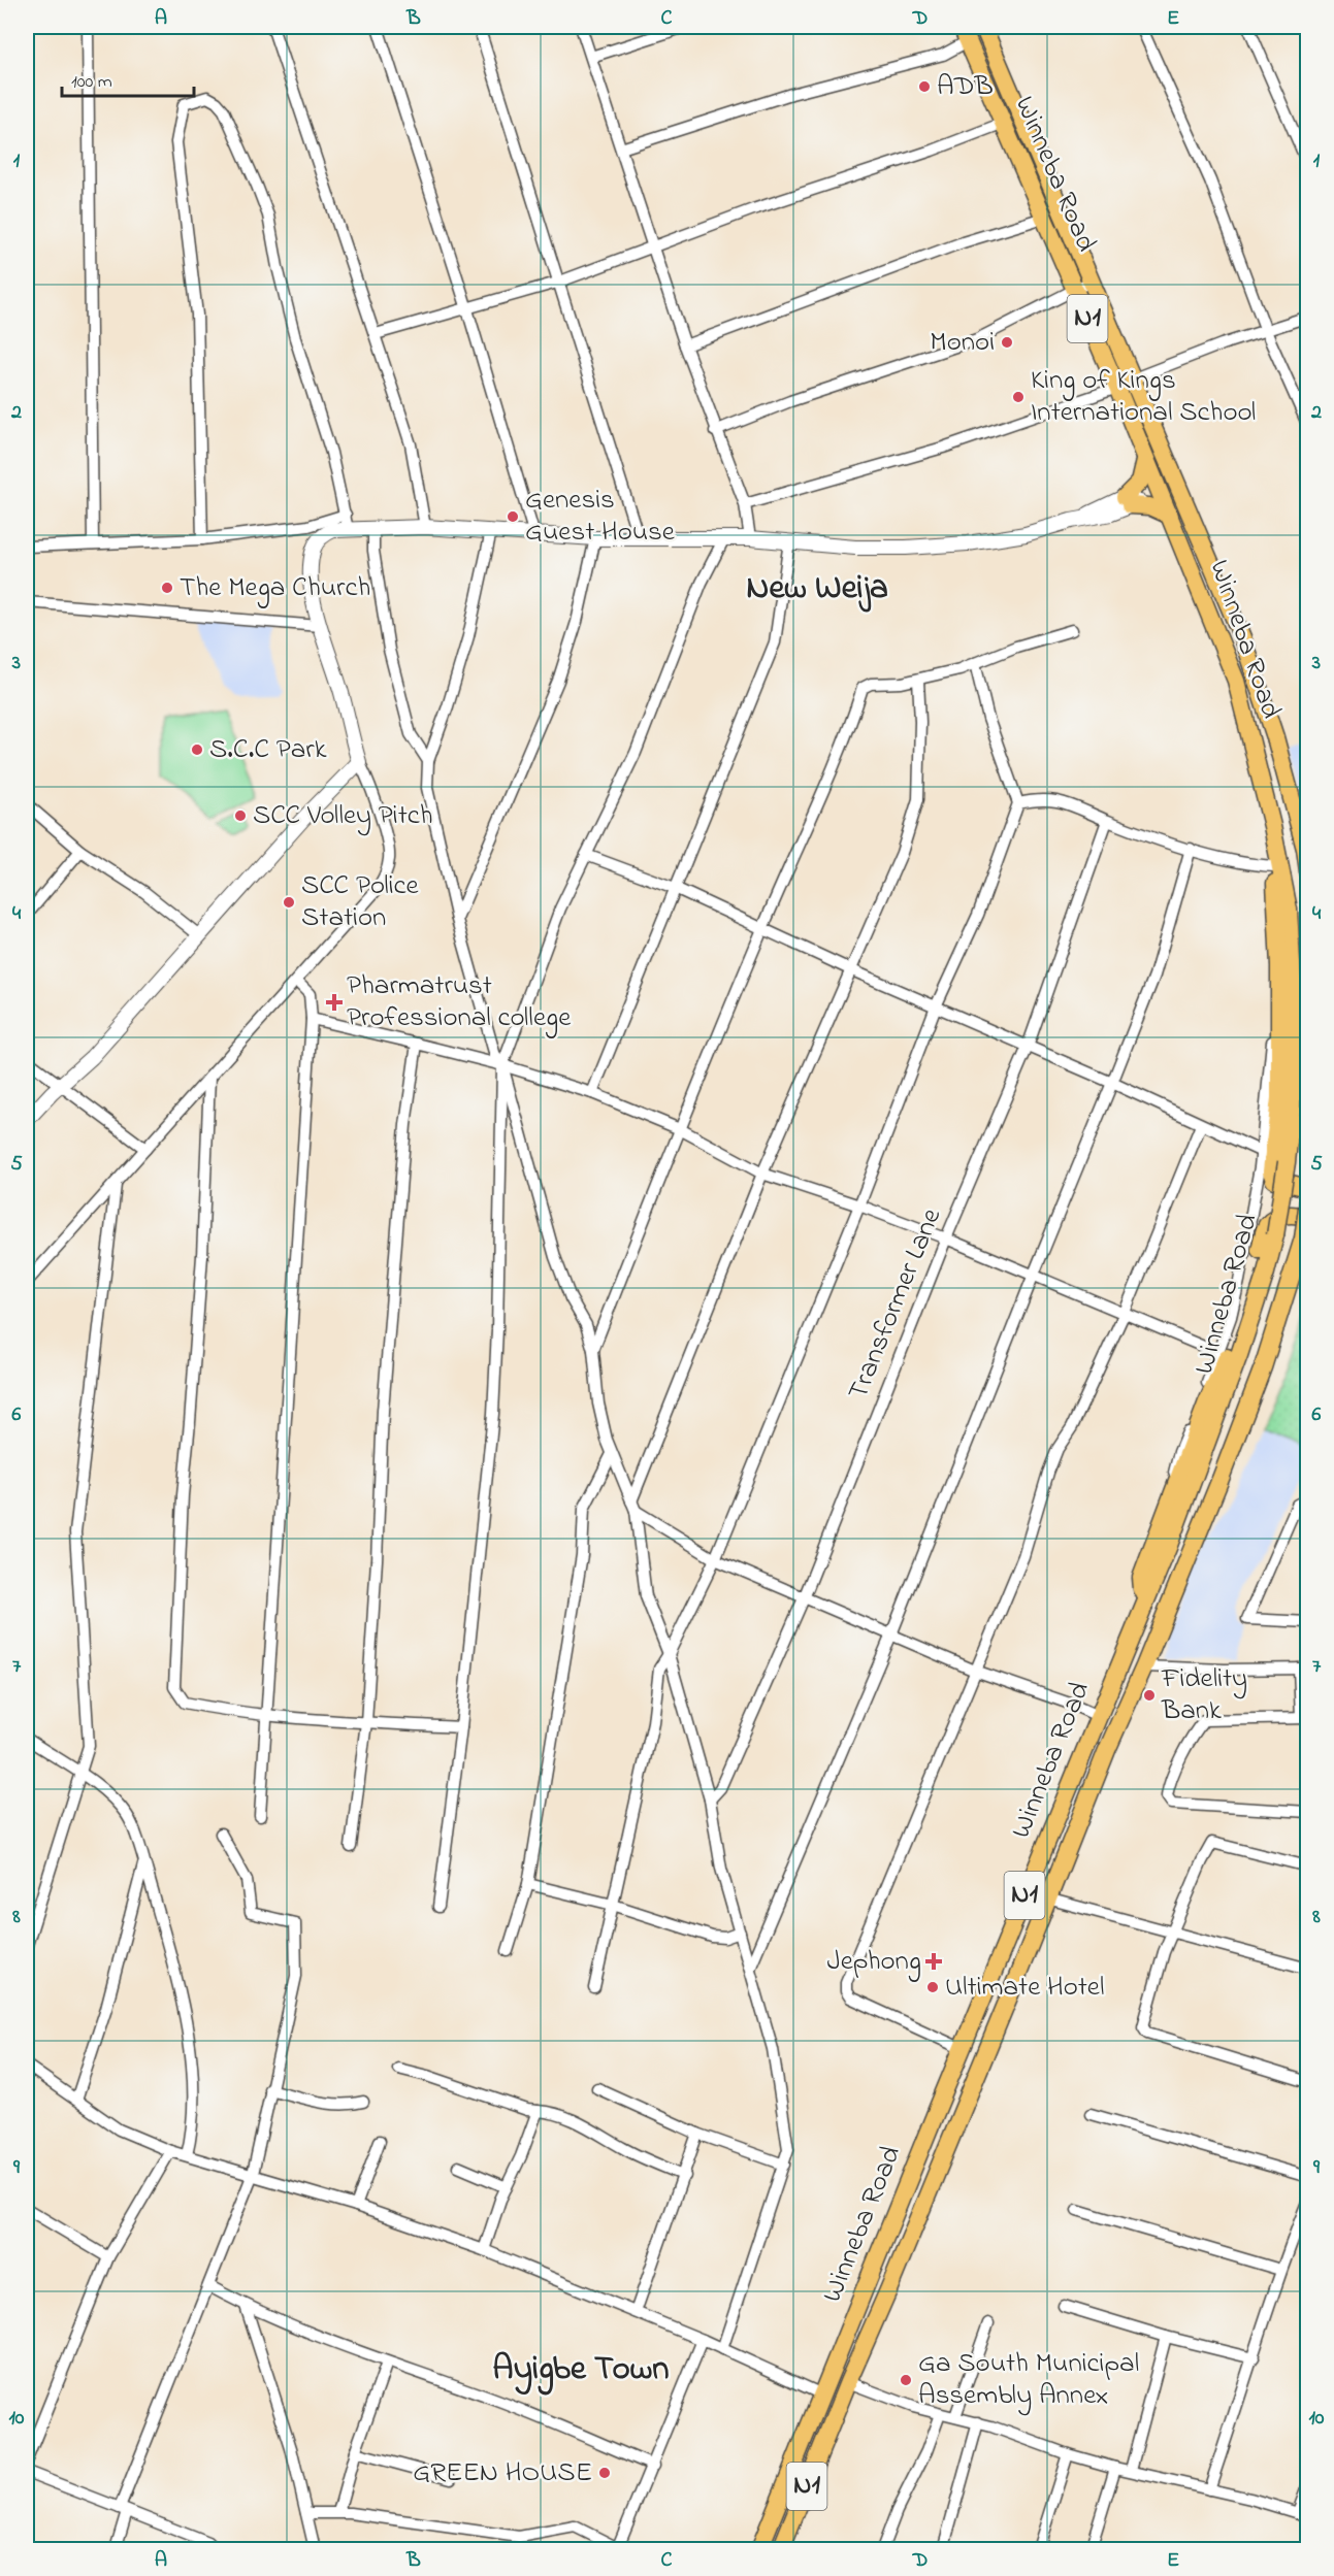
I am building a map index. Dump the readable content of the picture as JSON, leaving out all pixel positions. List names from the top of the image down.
{
  "streets": {
    "highway": ["Winneba Road", "N1"],
    "street": ["Transformer Lane"]
  },
  "districts": ["New Weija", "Ayigbe Town"],
  "places": {
    "other": [
      "ADB",
      "Monoi",
      "King of Kings International School",
      "Genesis Guest House",
      "The Mega Church",
      "S.C.C Park",
      "SCC Volley Pitch",
      "SCC Police Station",
      "Fidelity Bank",
      "Ultimate Hotel",
      "Ga South Municipal Assembly Annex",
      "GREEN HOUSE"
    ],
    "health": ["Pharmatrust Professional college", "Jephong"]
  },
  "scale_bar": "100 m",
  "grid": {
    "columns": [
      "A",
      "B",
      "C",
      "D",
      "E"
    ],
    "rows": [
      "1",
      "2",
      "3",
      "4",
      "5",
      "6",
      "7",
      "8",
      "9",
      "10"
    ]
  }
}
